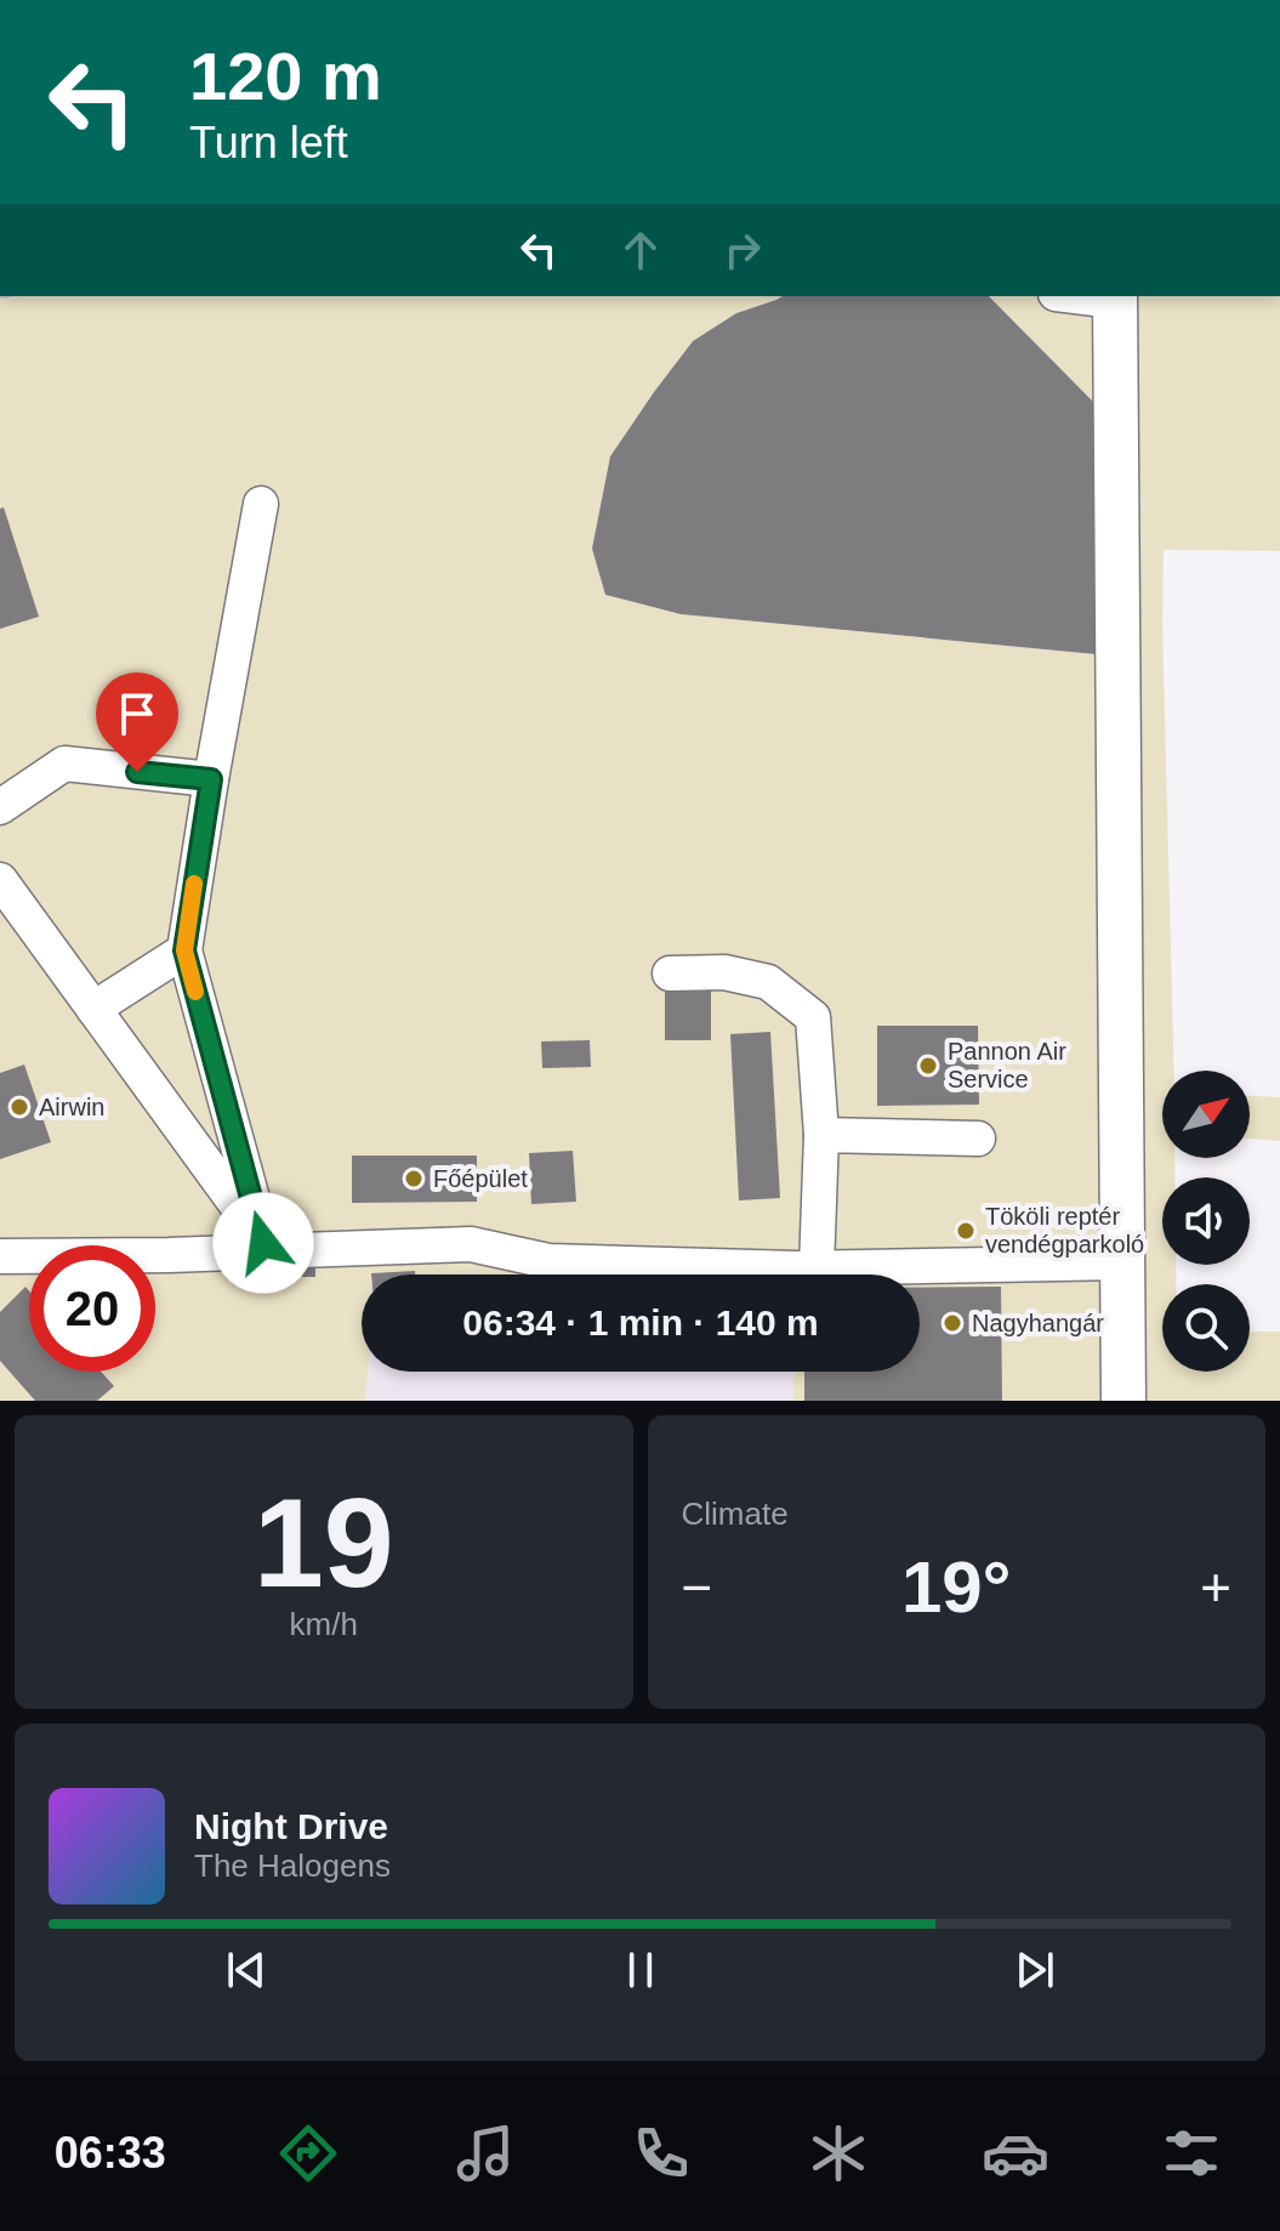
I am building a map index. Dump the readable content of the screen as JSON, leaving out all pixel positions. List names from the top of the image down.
{
  "places": [
    "Pannon Air Service",
    "Airwin",
    "Főépület",
    "Tököli reptér vendégparkoló",
    "Nagyhangár"
  ],
  "north": "top right",
  "page": {
    "turn": ["120 m", "Turn left"],
    "limit": "20",
    "trip": "06:34 · 1 min · 140 m",
    "tile": [
      ["19", "km/h"],
      "Climate"
    ],
    "heat": ["−", "19°", "+"],
    "song": ["Night Drive", "The Halogens"],
    "tabs": "06:33"
  }
}
